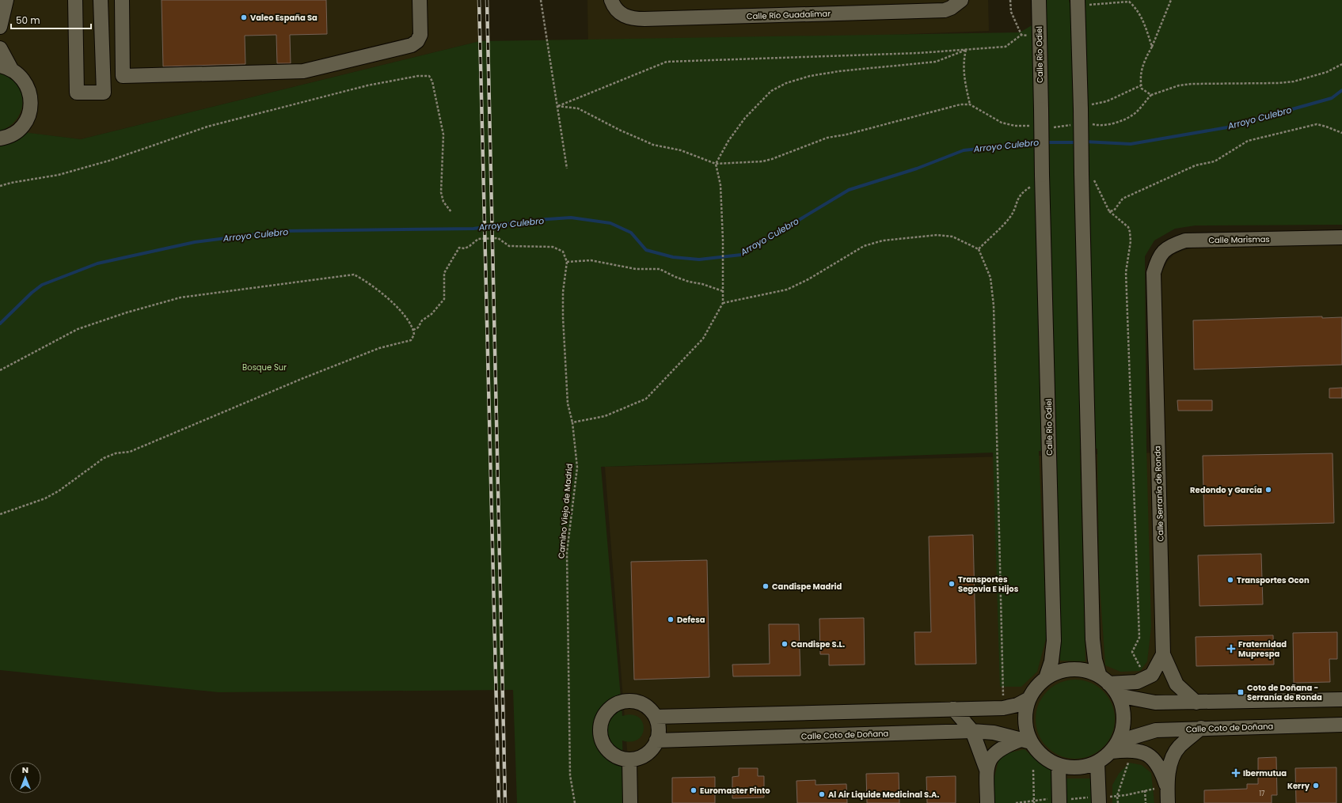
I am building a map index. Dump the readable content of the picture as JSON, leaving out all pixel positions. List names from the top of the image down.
{
  "streets": {
    "street": [
      "Calle Río Guadalimar",
      "Calle Río Odiel",
      "Calle Marismas",
      "Calle Serranía de Ronda",
      "Calle Coto de Doñana"
    ],
    "path": ["Camino Viejo de Madrid"]
  },
  "crossings": [
    ["Calle Río Odiel", "Calle Coto de Doñana"],
    ["Calle Marismas", "Calle Serranía de Ronda"]
  ],
  "water": ["Arroyo Culebro"],
  "parks": ["Bosque Sur"],
  "places": {
    "other": [
      "Valeo España Sa",
      "Redondo y García",
      "Transportes Ocon",
      "Transportes Segovia E Hijos",
      "Candispe Madrid",
      "Defesa",
      "Candispe S.L.",
      "Kerry",
      "Euromaster Pinto",
      "Al Air Liquide Medicinal S.A."
    ],
    "health": ["Fraternidad Muprespa", "Ibermutua"],
    "transit": ["Coto de Doñana - Serranía de Ronda"]
  },
  "house_numbers": ["17"],
  "scale_bar": "50 m",
  "north": "top"
}
